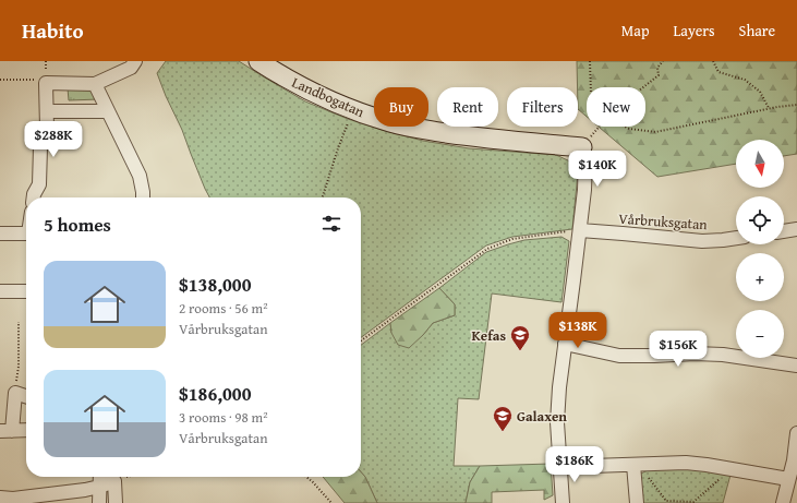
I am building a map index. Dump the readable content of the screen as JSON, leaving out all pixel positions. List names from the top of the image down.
{
  "streets": {
    "street": ["Landbogatan", "Vårbruksgatan"]
  },
  "places": {
    "school or university": ["Kefas", "Galaxen"]
  },
  "north": "bottom",
  "page": {
    "header": "Habito",
    "nav": ["Map", "Layers", "Share"],
    "chip": [
      "Buy",
      "Rent",
      "Filters",
      "New"
    ],
    "price": [
      "$288K",
      "$140K",
      "$138K",
      "$156K",
      "$186K"
    ],
    "map_buttons": ["+", "−"],
    "heading": "5 homes",
    "list": [
      {
        "name": "$138,000",
        "note": "2 rooms · 56 m² · Vårbruksgatan"
      },
      {
        "name": "$186,000",
        "note": "3 rooms · 98 m² · Vårbruksgatan"
      }
    ]
  }
}
